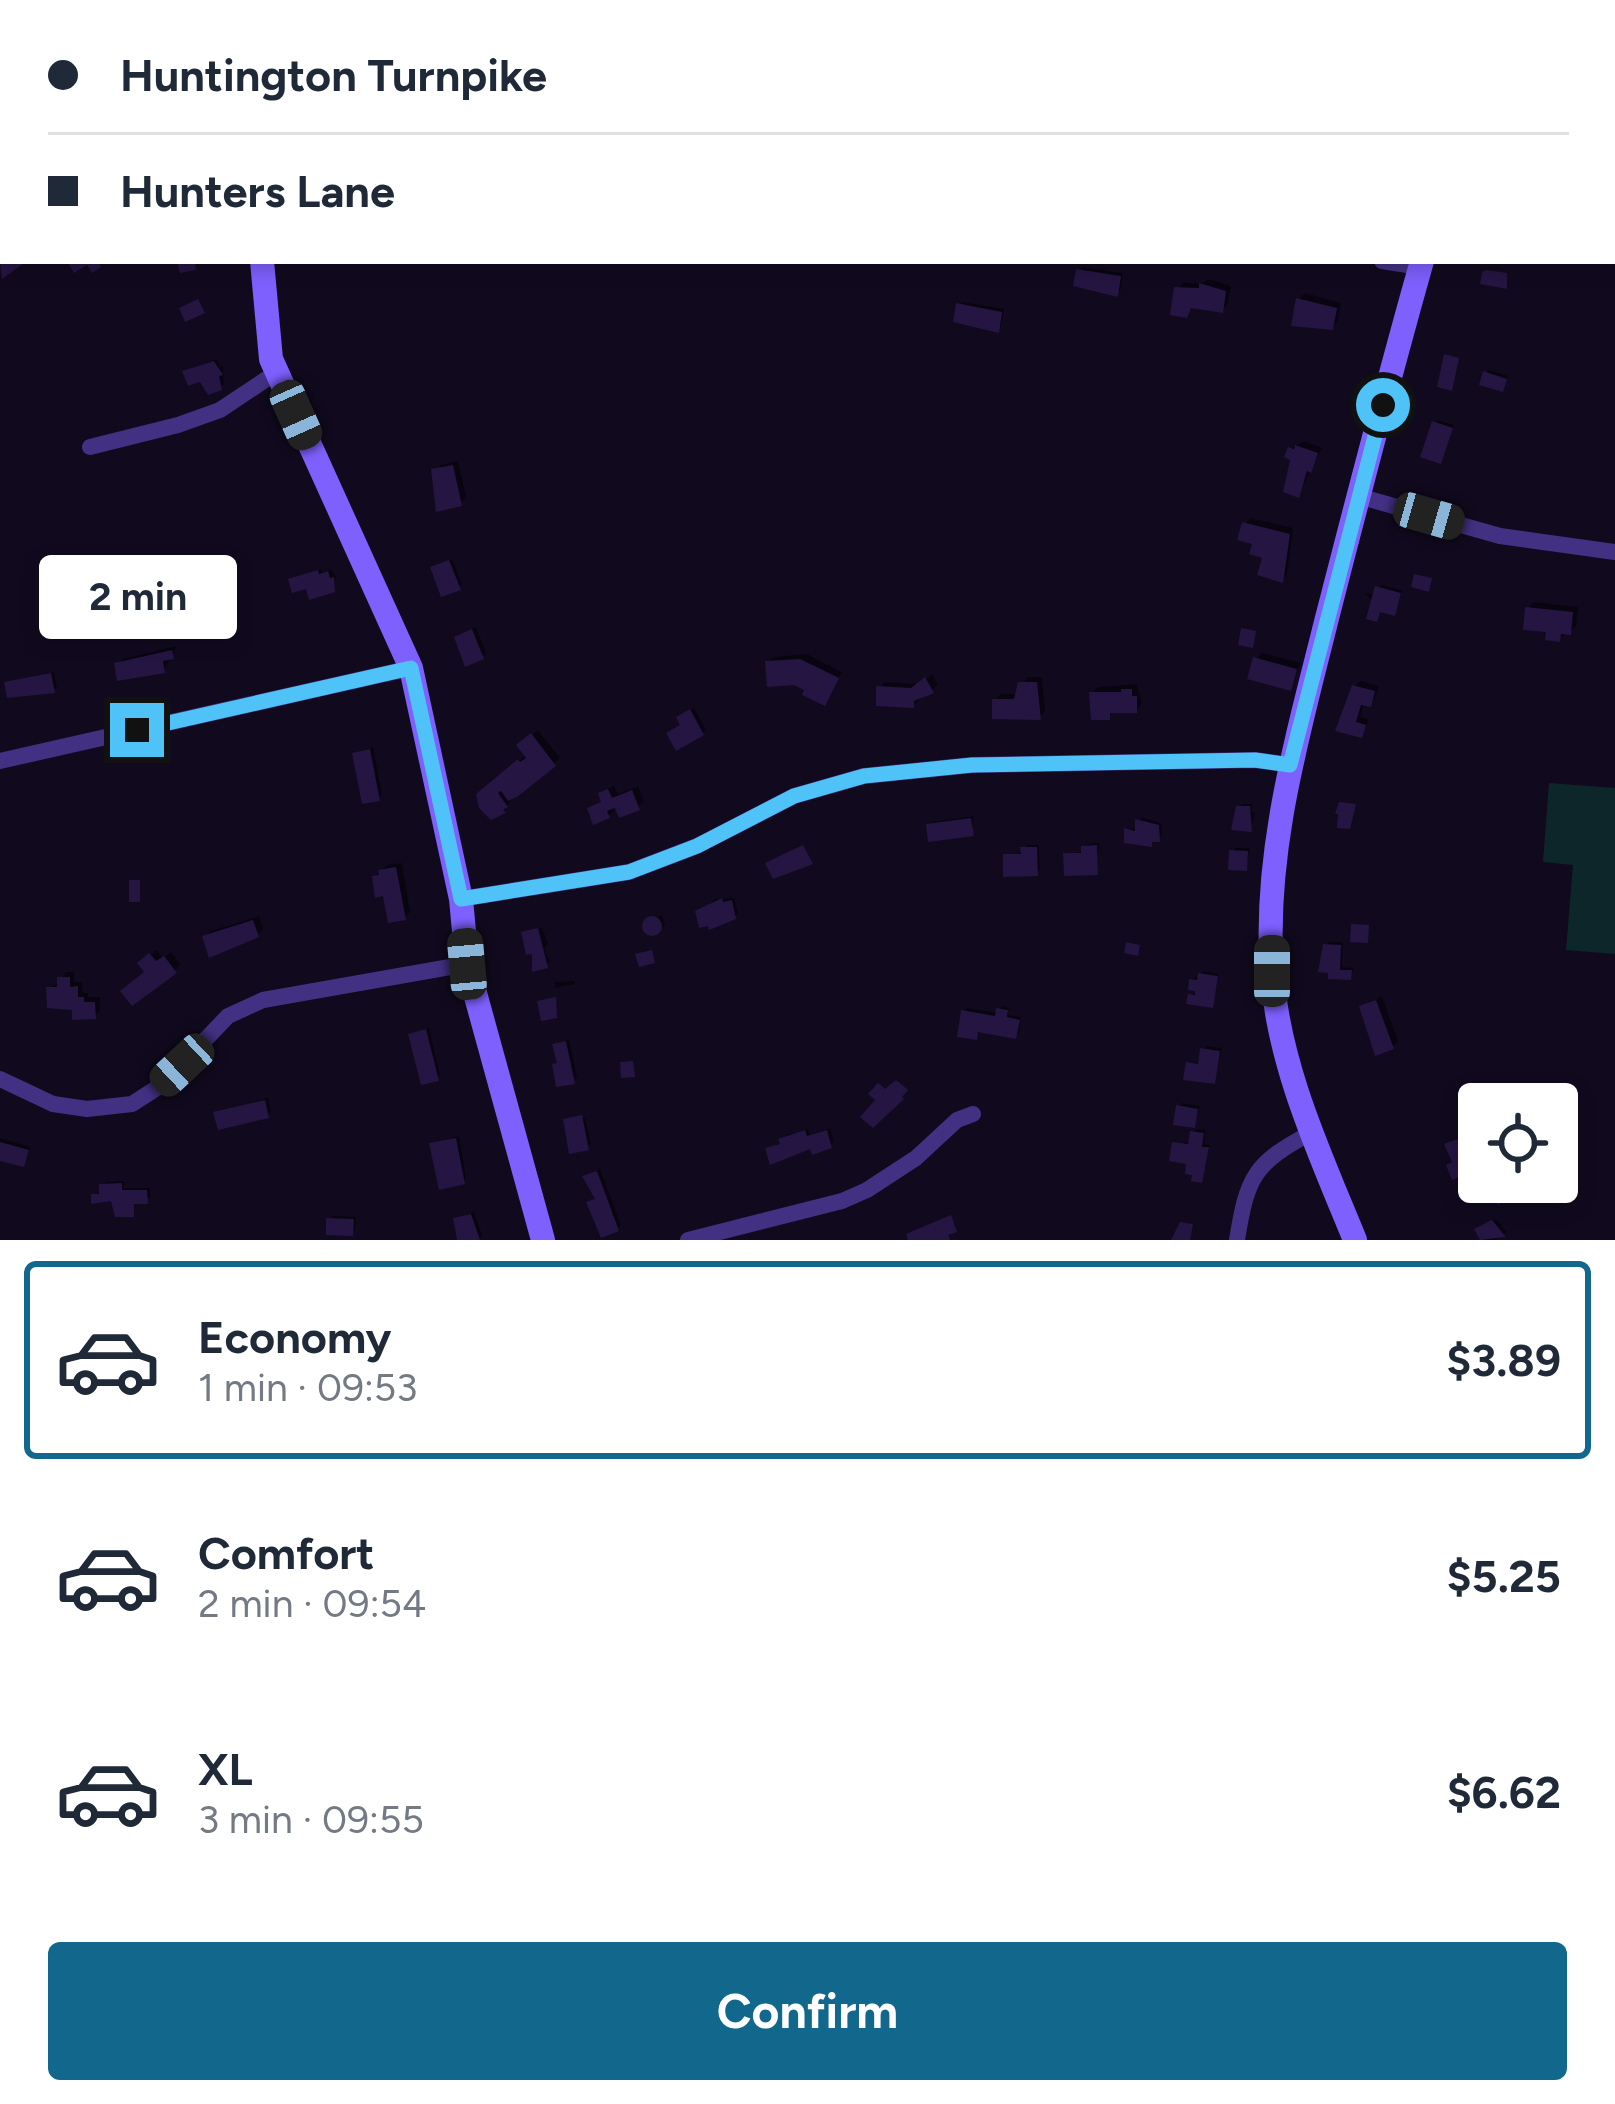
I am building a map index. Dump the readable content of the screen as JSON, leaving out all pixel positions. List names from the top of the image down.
{
  "page": {
    "banner": ["Huntington Turnpike", "Hunters Lane"],
    "bubble": "2 min",
    "list": [
      {
        "name": "Economy",
        "note": "1 min · 09:53",
        "value": "$3.89"
      },
      {
        "name": "Comfort",
        "note": "2 min · 09:54",
        "value": "$5.25"
      },
      {
        "name": "XL",
        "note": "3 min · 09:55",
        "value": "$6.62"
      }
    ],
    "buttons": "Confirm"
  }
}
